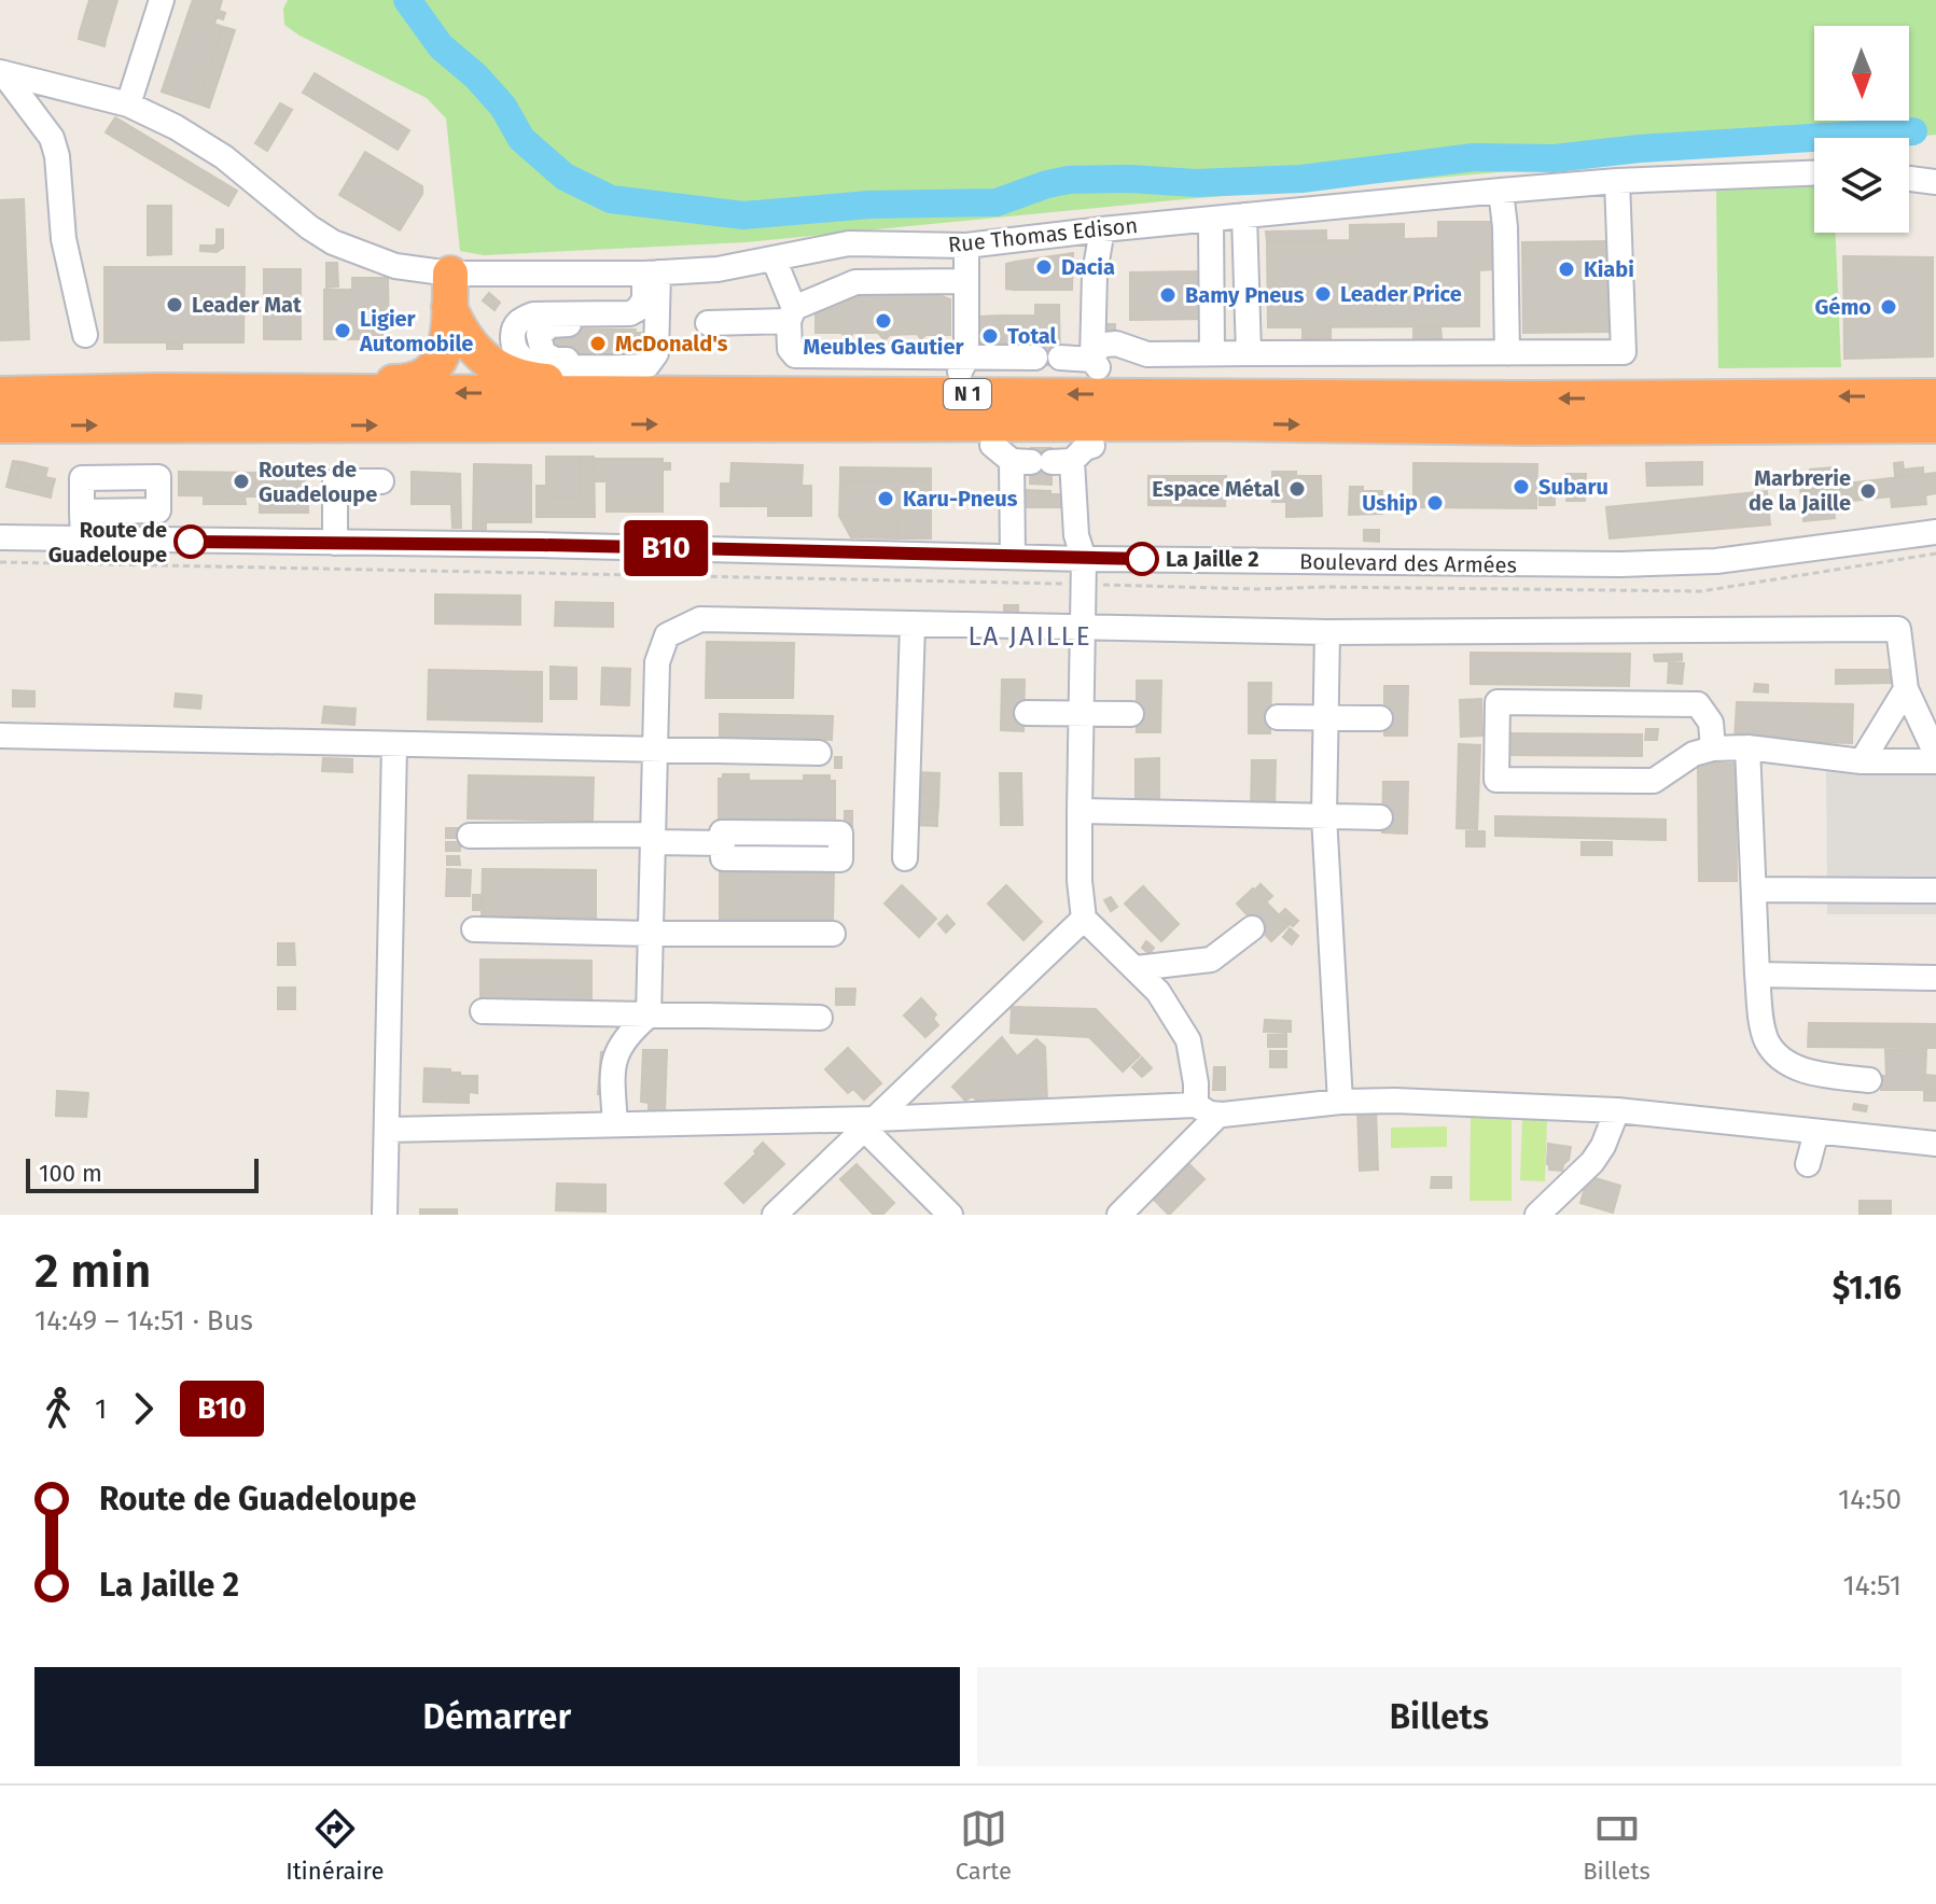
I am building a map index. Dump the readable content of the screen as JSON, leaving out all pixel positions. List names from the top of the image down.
{
  "streets": {
    "highway": ["N 1"],
    "street": ["Rue Thomas Edison", "Boulevard des Armées"]
  },
  "districts": ["LA JAILLE"],
  "places": [
    "Dacia",
    "Kiabi",
    "Leader Price",
    "Bamy Pneus",
    "Leader Mat",
    "Gémo",
    "Meubles Gautier",
    "Ligier Automobile",
    "Total",
    "McDonald's",
    "Routes de Guadeloupe",
    "Subaru",
    "Espace Métal",
    "Marbrerie de la Jaille",
    "Karu-Pneus",
    "Uship",
    "Route de Guadeloupe",
    "La Jaille 2"
  ],
  "lines": ["bus line B10"],
  "scale_bar": "100 m",
  "north": "bottom",
  "page": {
    "on_map": "B10",
    "scale": "100 m",
    "heading": ["2 min", "14:49 – 14:51 · Bus", "$1.16"],
    "legs": ["1", "B10"],
    "list": [
      {
        "name": "Route de Guadeloupe",
        "value": "14:50"
      },
      {
        "name": "La Jaille 2",
        "value": "14:51"
      }
    ],
    "buttons": ["Démarrer", "Billets"],
    "tabs": ["Itinéraire", "Carte", "Billets"]
  }
}
